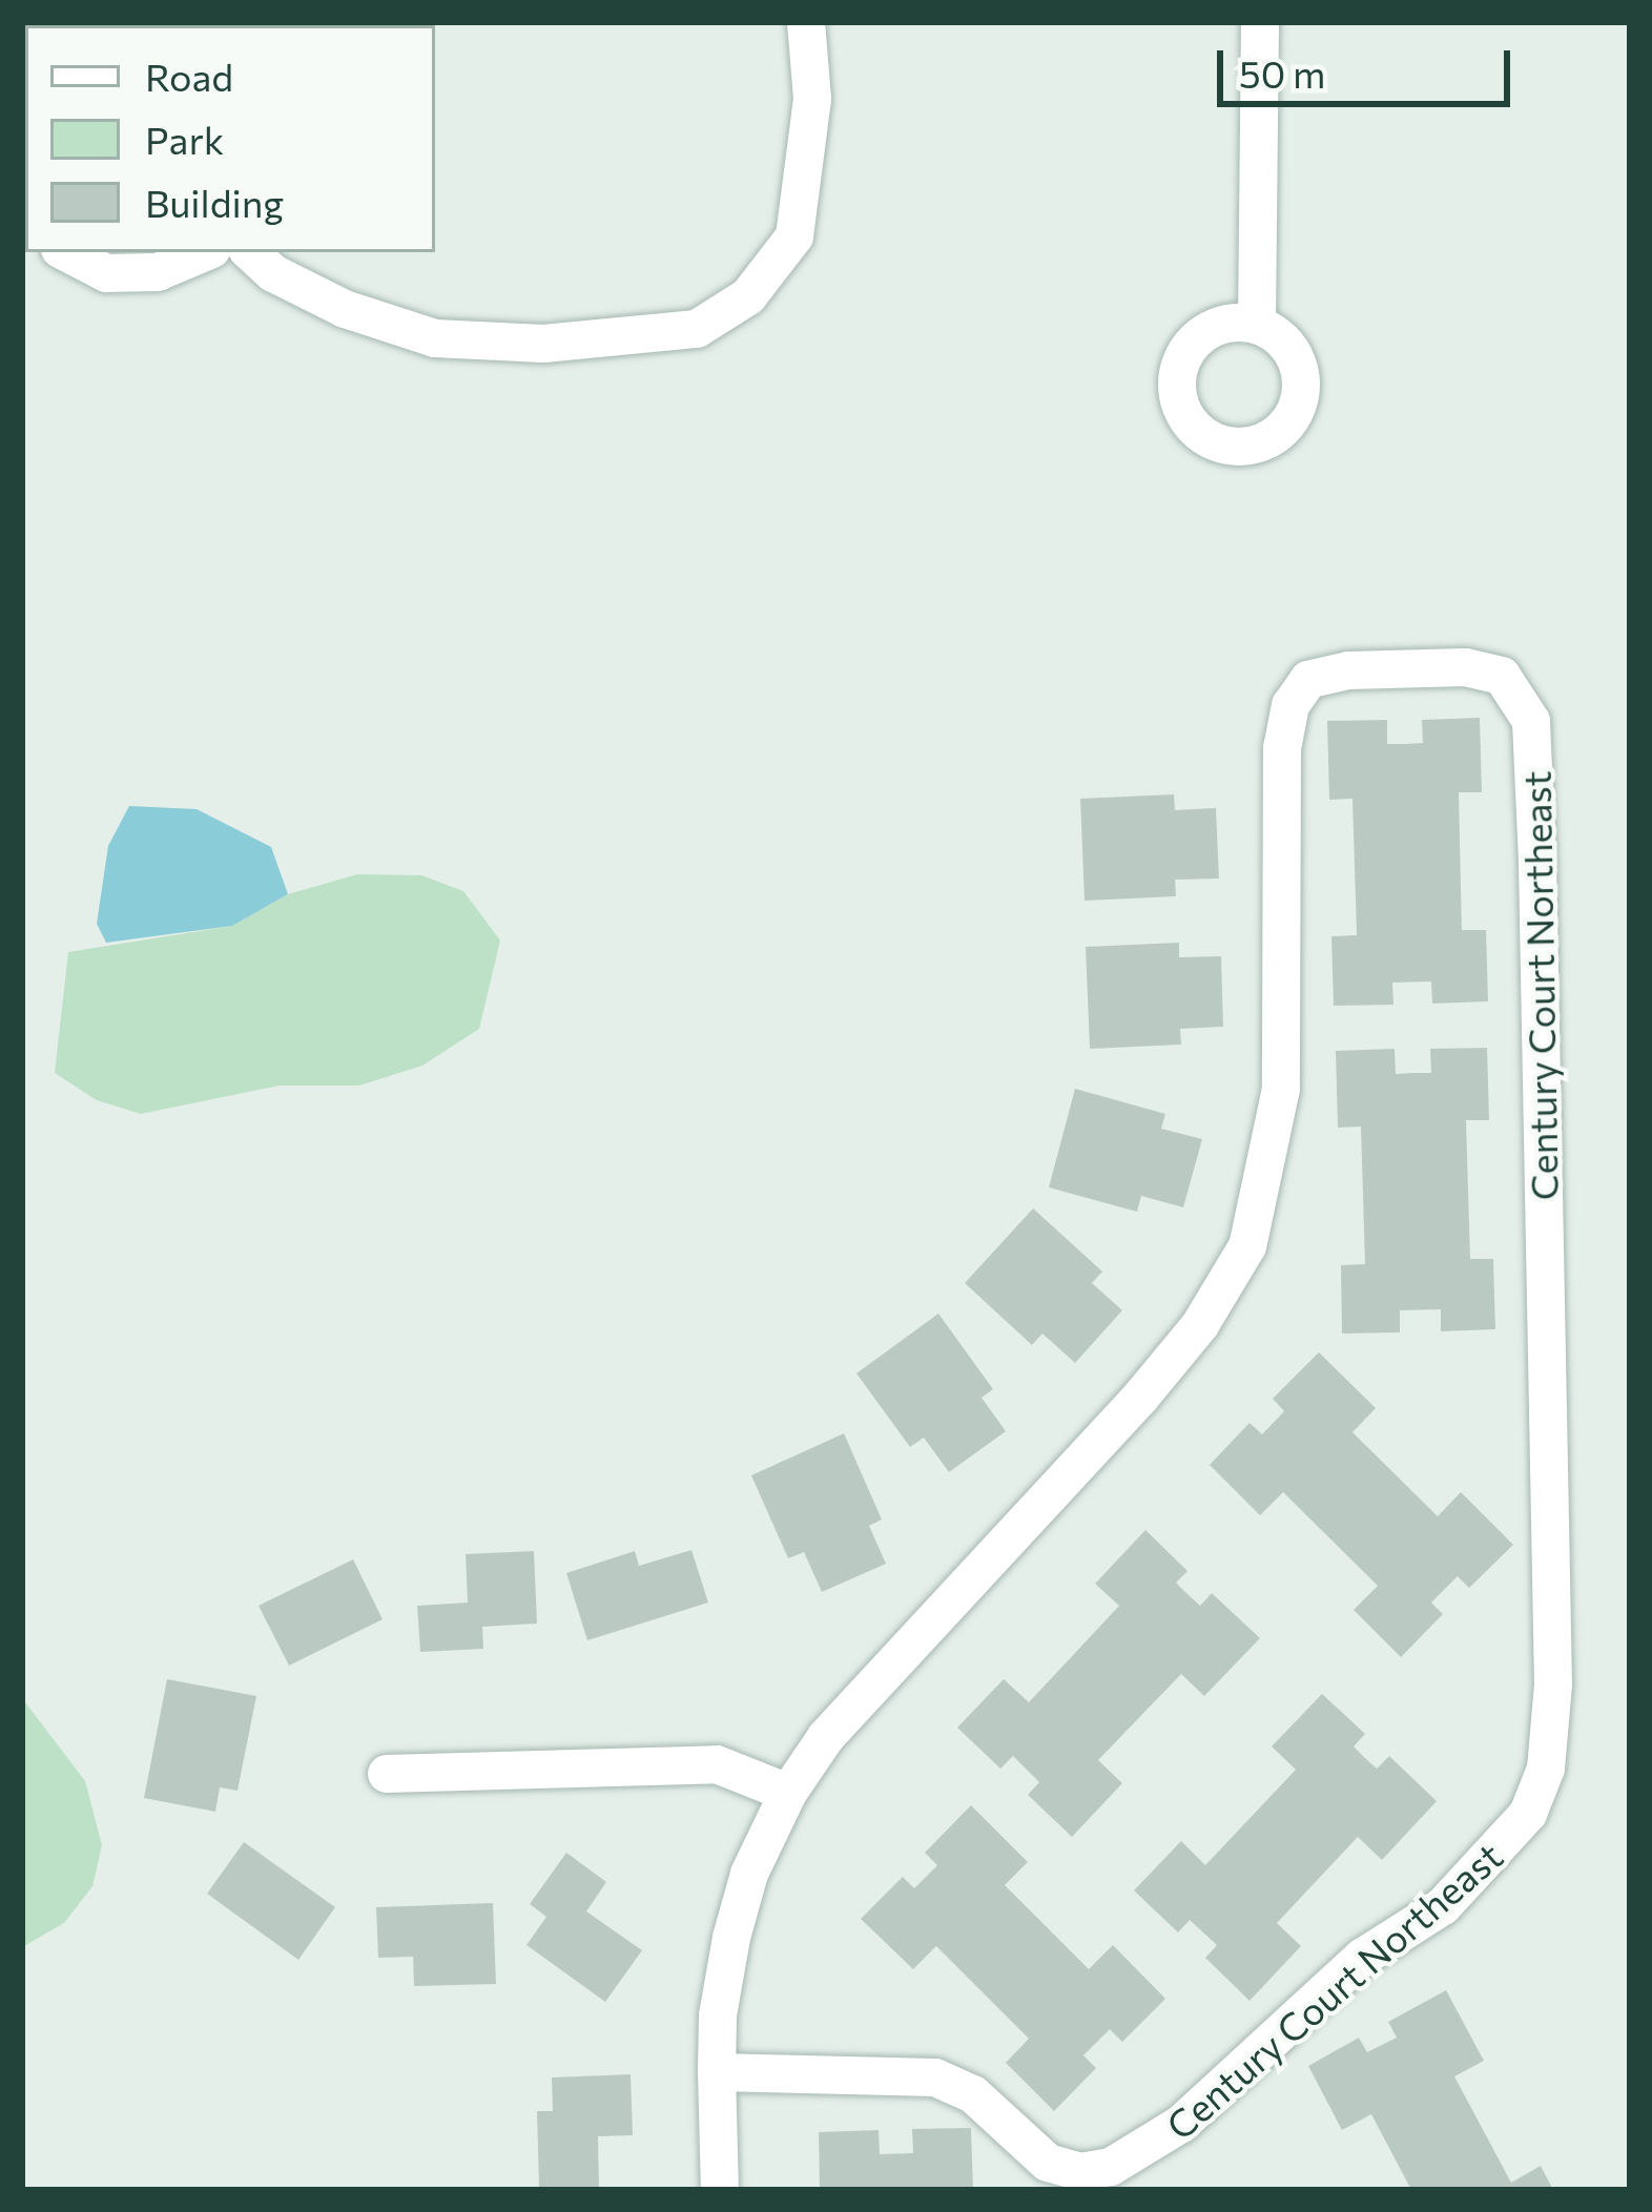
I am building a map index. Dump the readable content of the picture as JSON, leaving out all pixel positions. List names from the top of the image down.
{
  "streets": {
    "street": ["Century Court Northeast"]
  },
  "legend": ["Road", "Park", "Building"],
  "scale_bar": "50 m"
}
